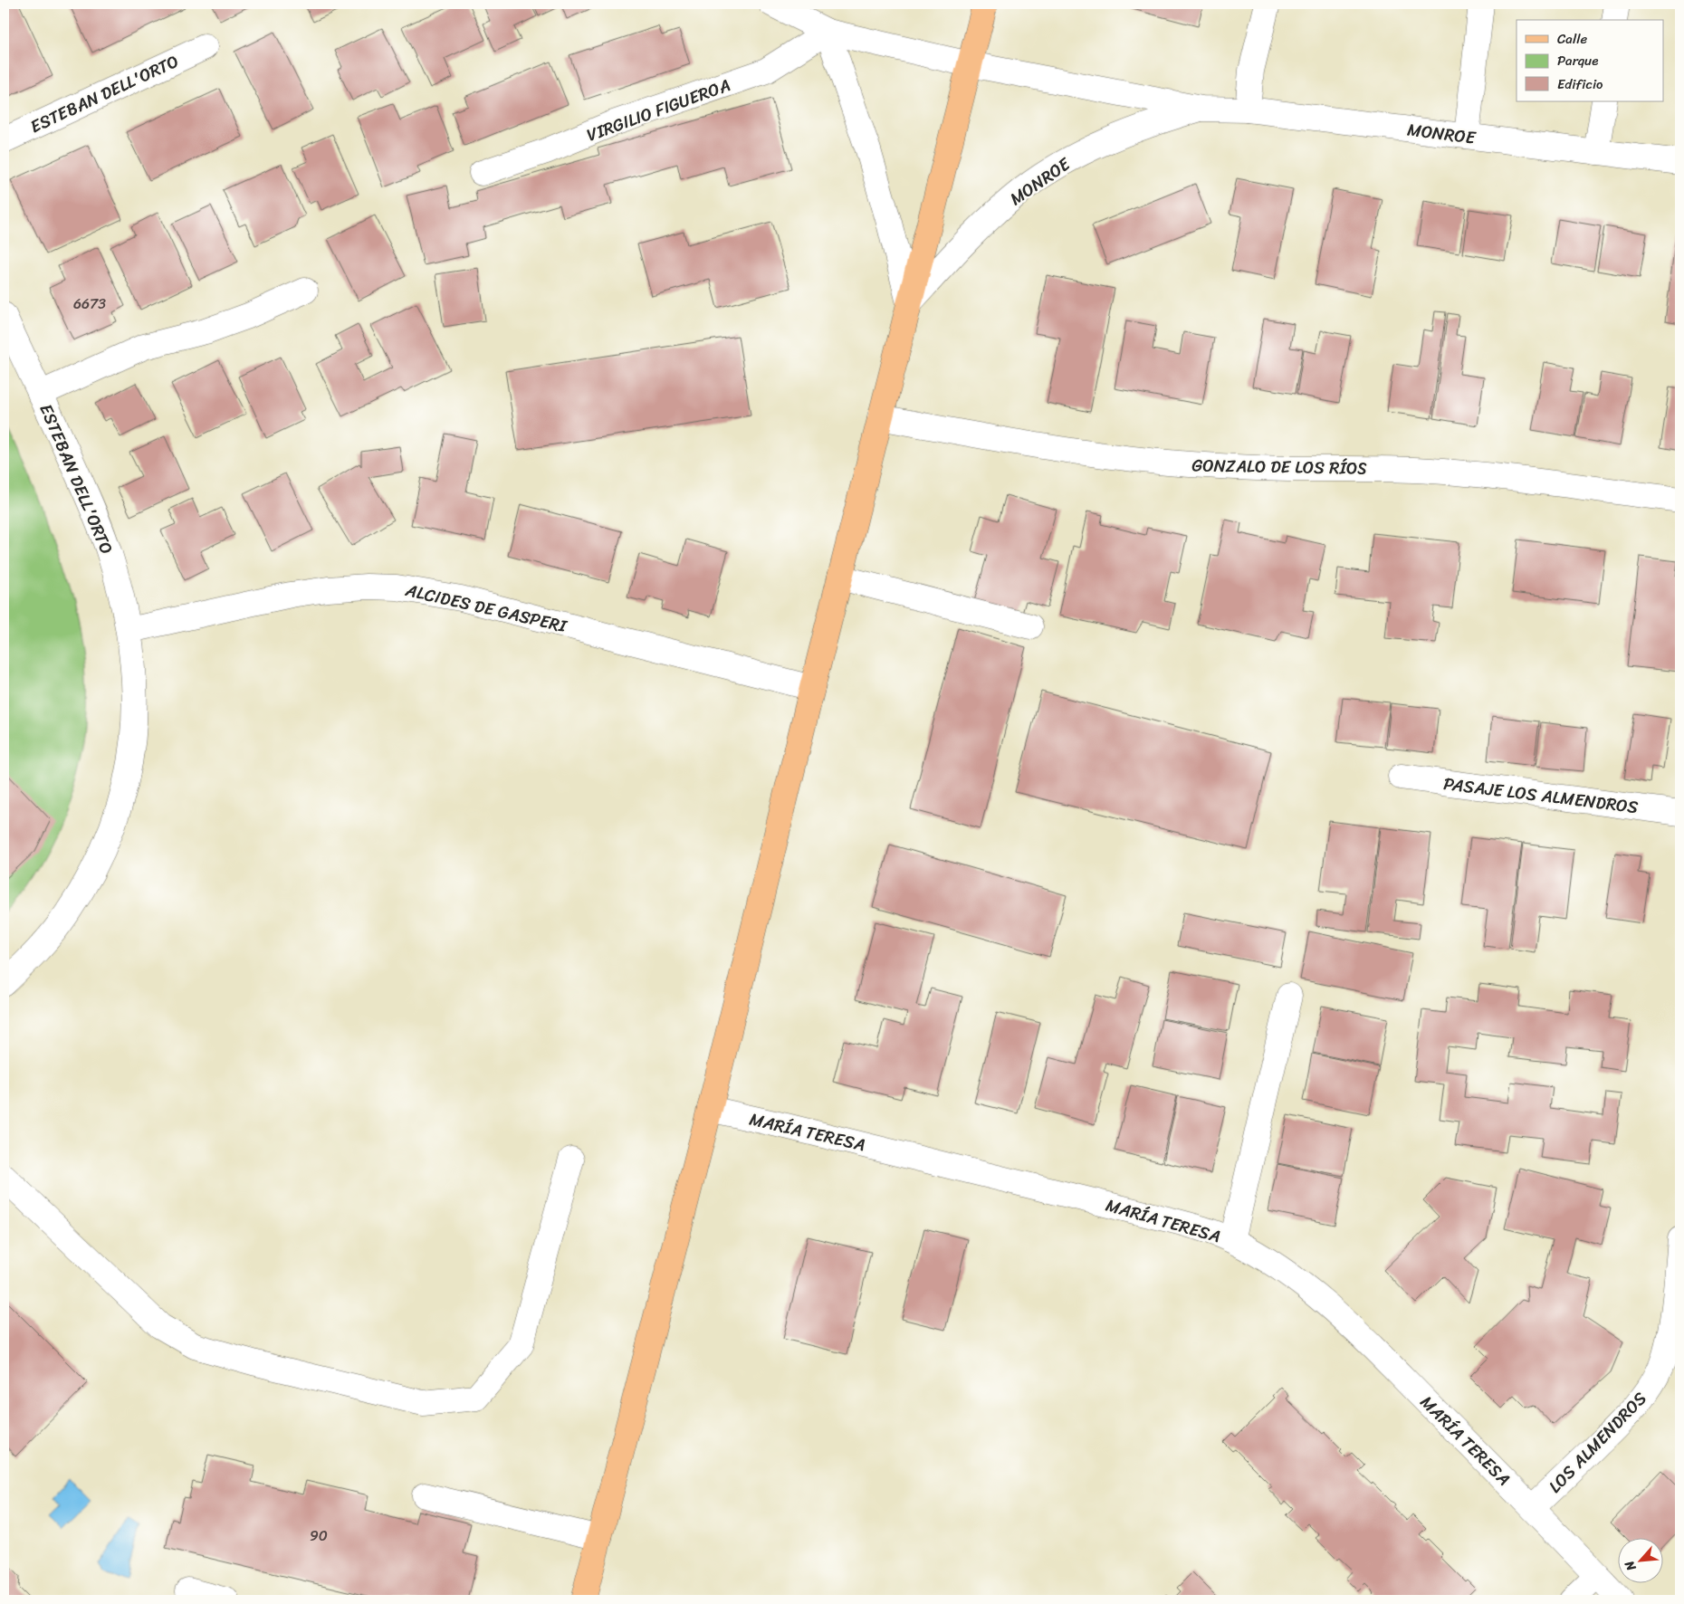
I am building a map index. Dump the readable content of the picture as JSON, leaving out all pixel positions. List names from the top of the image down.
{
  "streets": {
    "street": [
      "ESTEBAN DELL'ORTO",
      "VIRGILIO FIGUEROA",
      "MONROE",
      "GONZALO DE LOS RÍOS",
      "ALCIDES DE GASPERI",
      "PASAJE LOS ALMENDROS",
      "MARÍA TERESA",
      "LOS ALMENDROS"
    ]
  },
  "crossings": [
    ["ESTEBAN DELL'ORTO", "ALCIDES DE GASPERI"],
    ["MARÍA TERESA", "LOS ALMENDROS"]
  ],
  "house_numbers": ["6673", "90"],
  "legend": ["Calle", "Parque", "Edificio"],
  "north": "bottom left"
}
